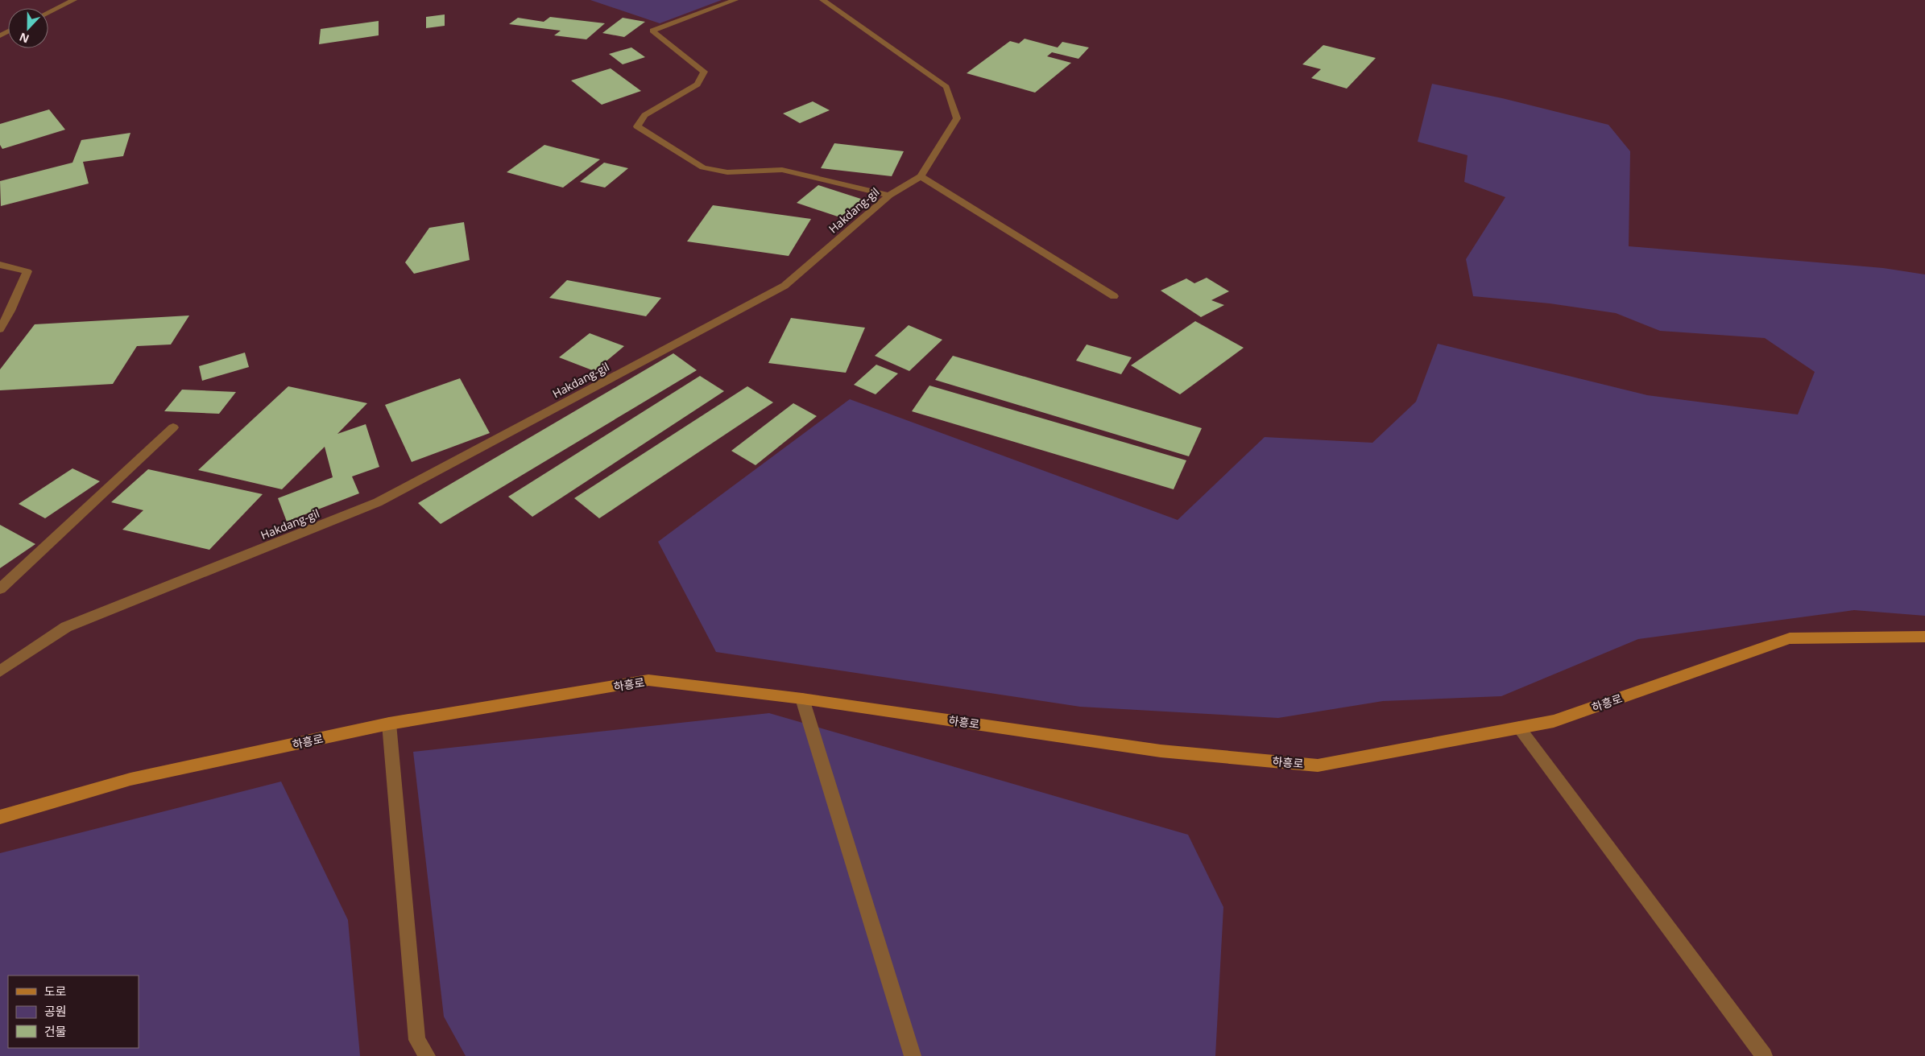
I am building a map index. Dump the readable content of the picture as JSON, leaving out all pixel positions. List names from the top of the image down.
{
  "streets": {
    "street": ["Hakdang-gil", "하흥로"]
  },
  "legend": ["도로", "공원", "건물"],
  "north": "bottom"
}
